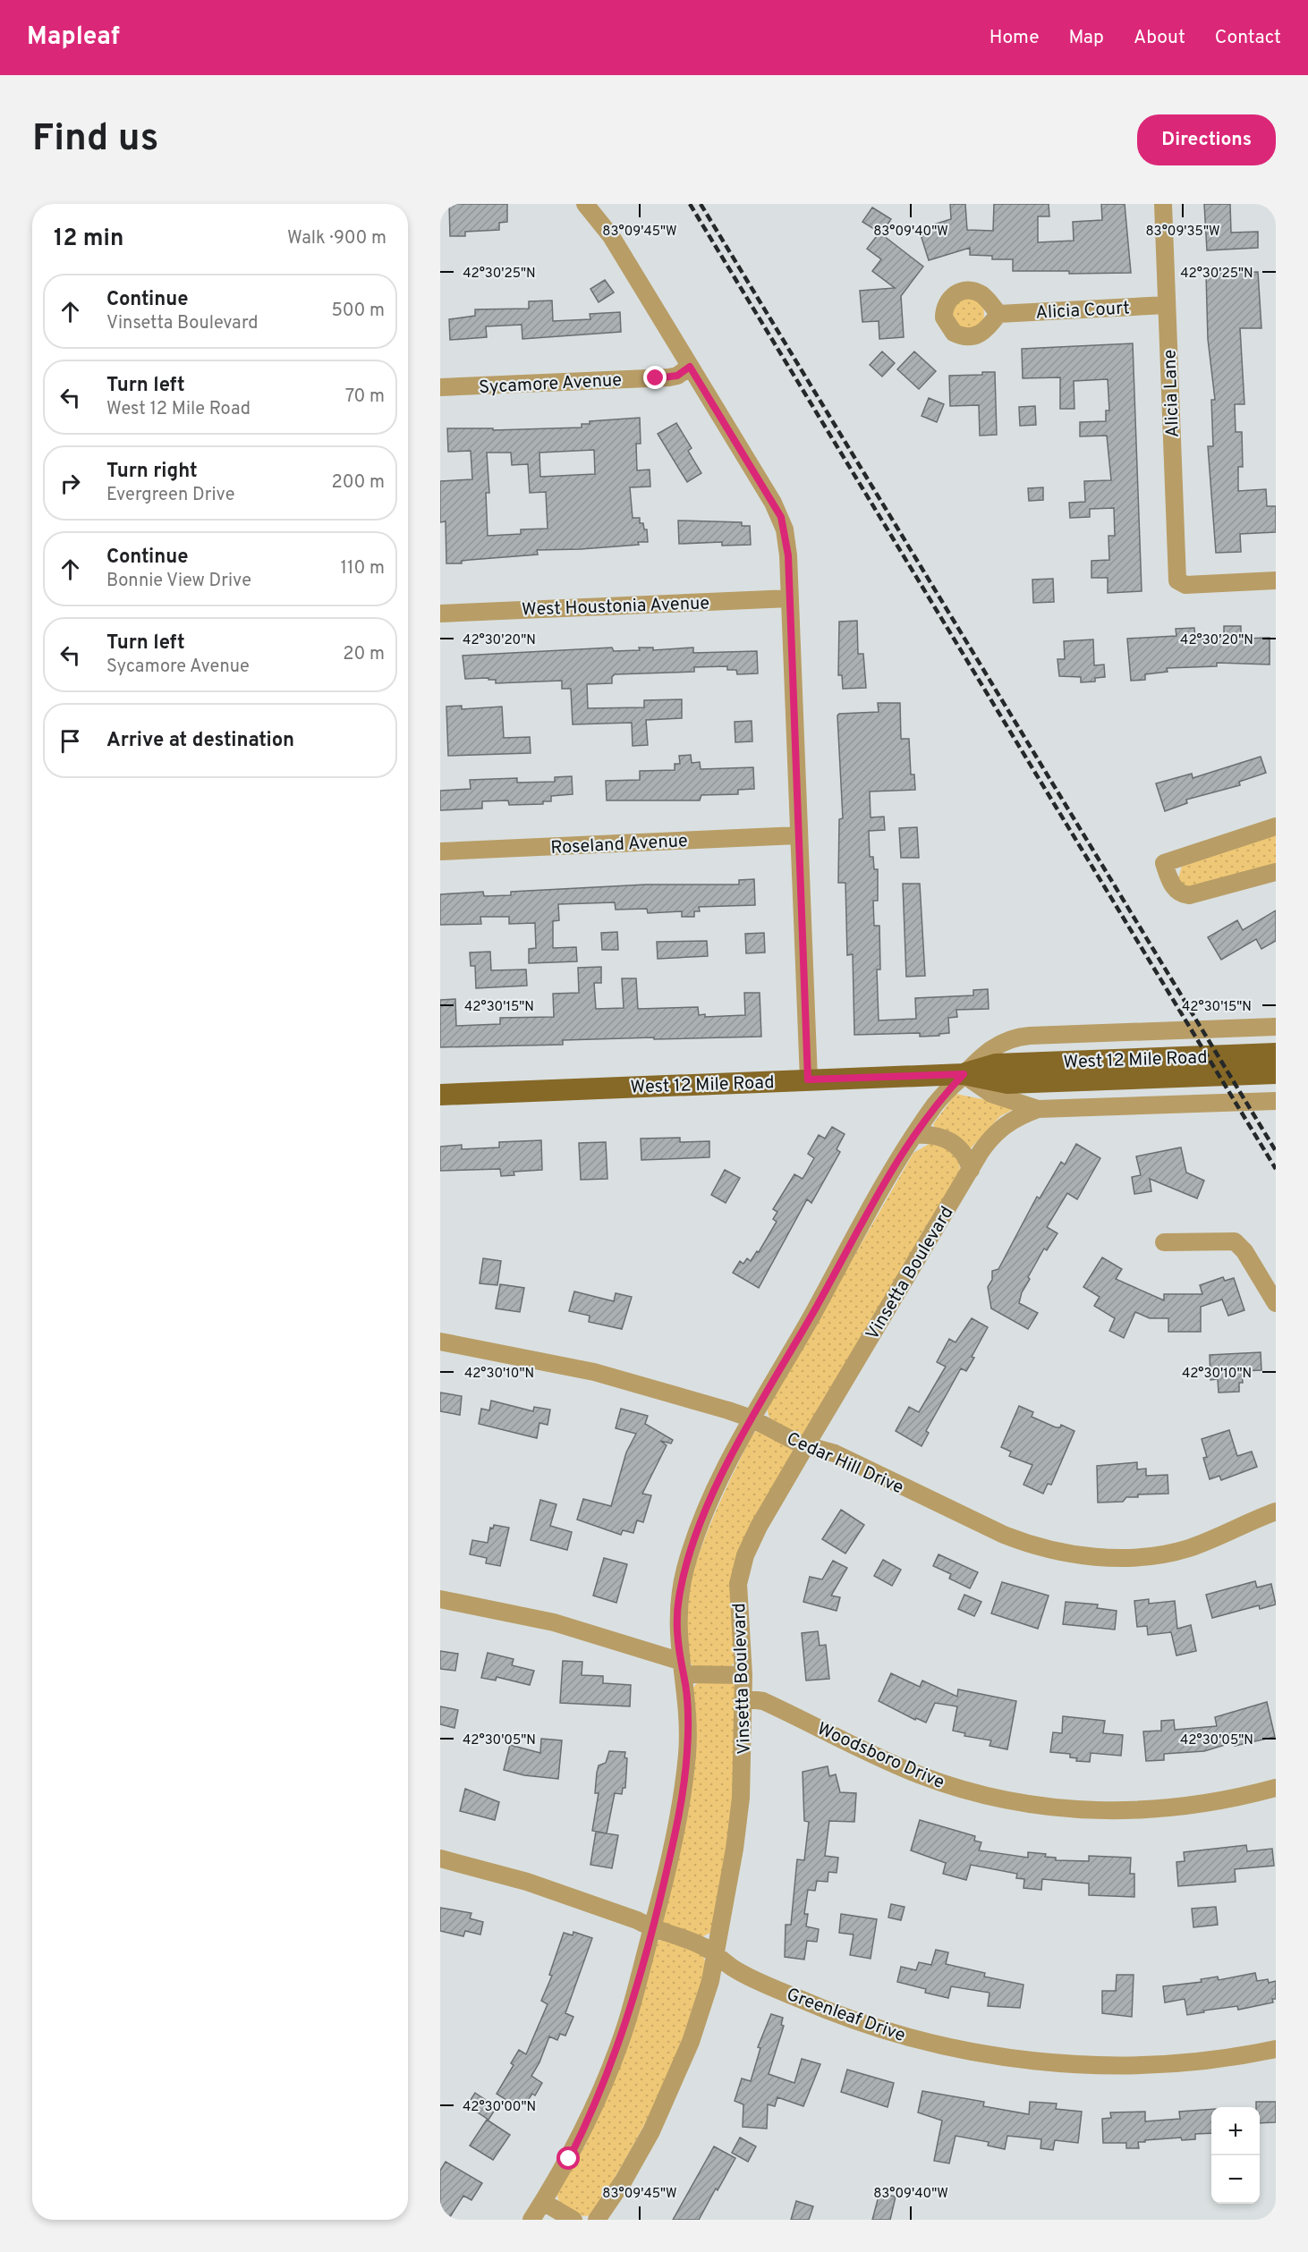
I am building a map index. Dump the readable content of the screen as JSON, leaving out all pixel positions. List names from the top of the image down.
{
  "streets": {
    "main road": ["West 12 Mile Road"],
    "street": [
      "Alicia Court",
      "Sycamore Avenue",
      "Alicia Lane",
      "West Houstonia Avenue",
      "Roseland Avenue",
      "Vinsetta Boulevard",
      "Cedar Hill Drive",
      "Woodsboro Drive",
      "Greenleaf Drive"
    ]
  },
  "crossings": [
    ["Alicia Court", "Alicia Lane"],
    ["West 12 Mile Road", "Vinsetta Boulevard"],
    ["Vinsetta Boulevard", "Cedar Hill Drive"],
    ["Vinsetta Boulevard", "Woodsboro Drive"],
    ["Vinsetta Boulevard", "Greenleaf Drive"]
  ],
  "page": {
    "header": "Mapleaf",
    "nav": [
      "Home",
      "Map",
      "About",
      "Contact"
    ],
    "buttons": "Directions",
    "title": "Find us",
    "heading": ["12 min", "Walk · 900 m"],
    "list": [
      ["Continue", "Vinsetta Boulevard", "500 m"],
      ["Turn left", "West 12 Mile Road", "70 m"],
      ["Turn right", "Evergreen Drive", "200 m"],
      ["Continue", "Bonnie View Drive", "110 m"],
      ["Turn left", "Sycamore Avenue", "20 m"],
      "Arrive at destination"
    ],
    "map_buttons": ["+", "−"]
  },
  "coordinates": [
    "83°09'45\"W",
    "83°09'40\"W",
    "83°09'35\"W",
    "42°30'25\"N",
    "42°30'20\"N",
    "42°30'15\"N",
    "42°30'10\"N",
    "42°30'05\"N",
    "42°30'00\"N"
  ]
}
